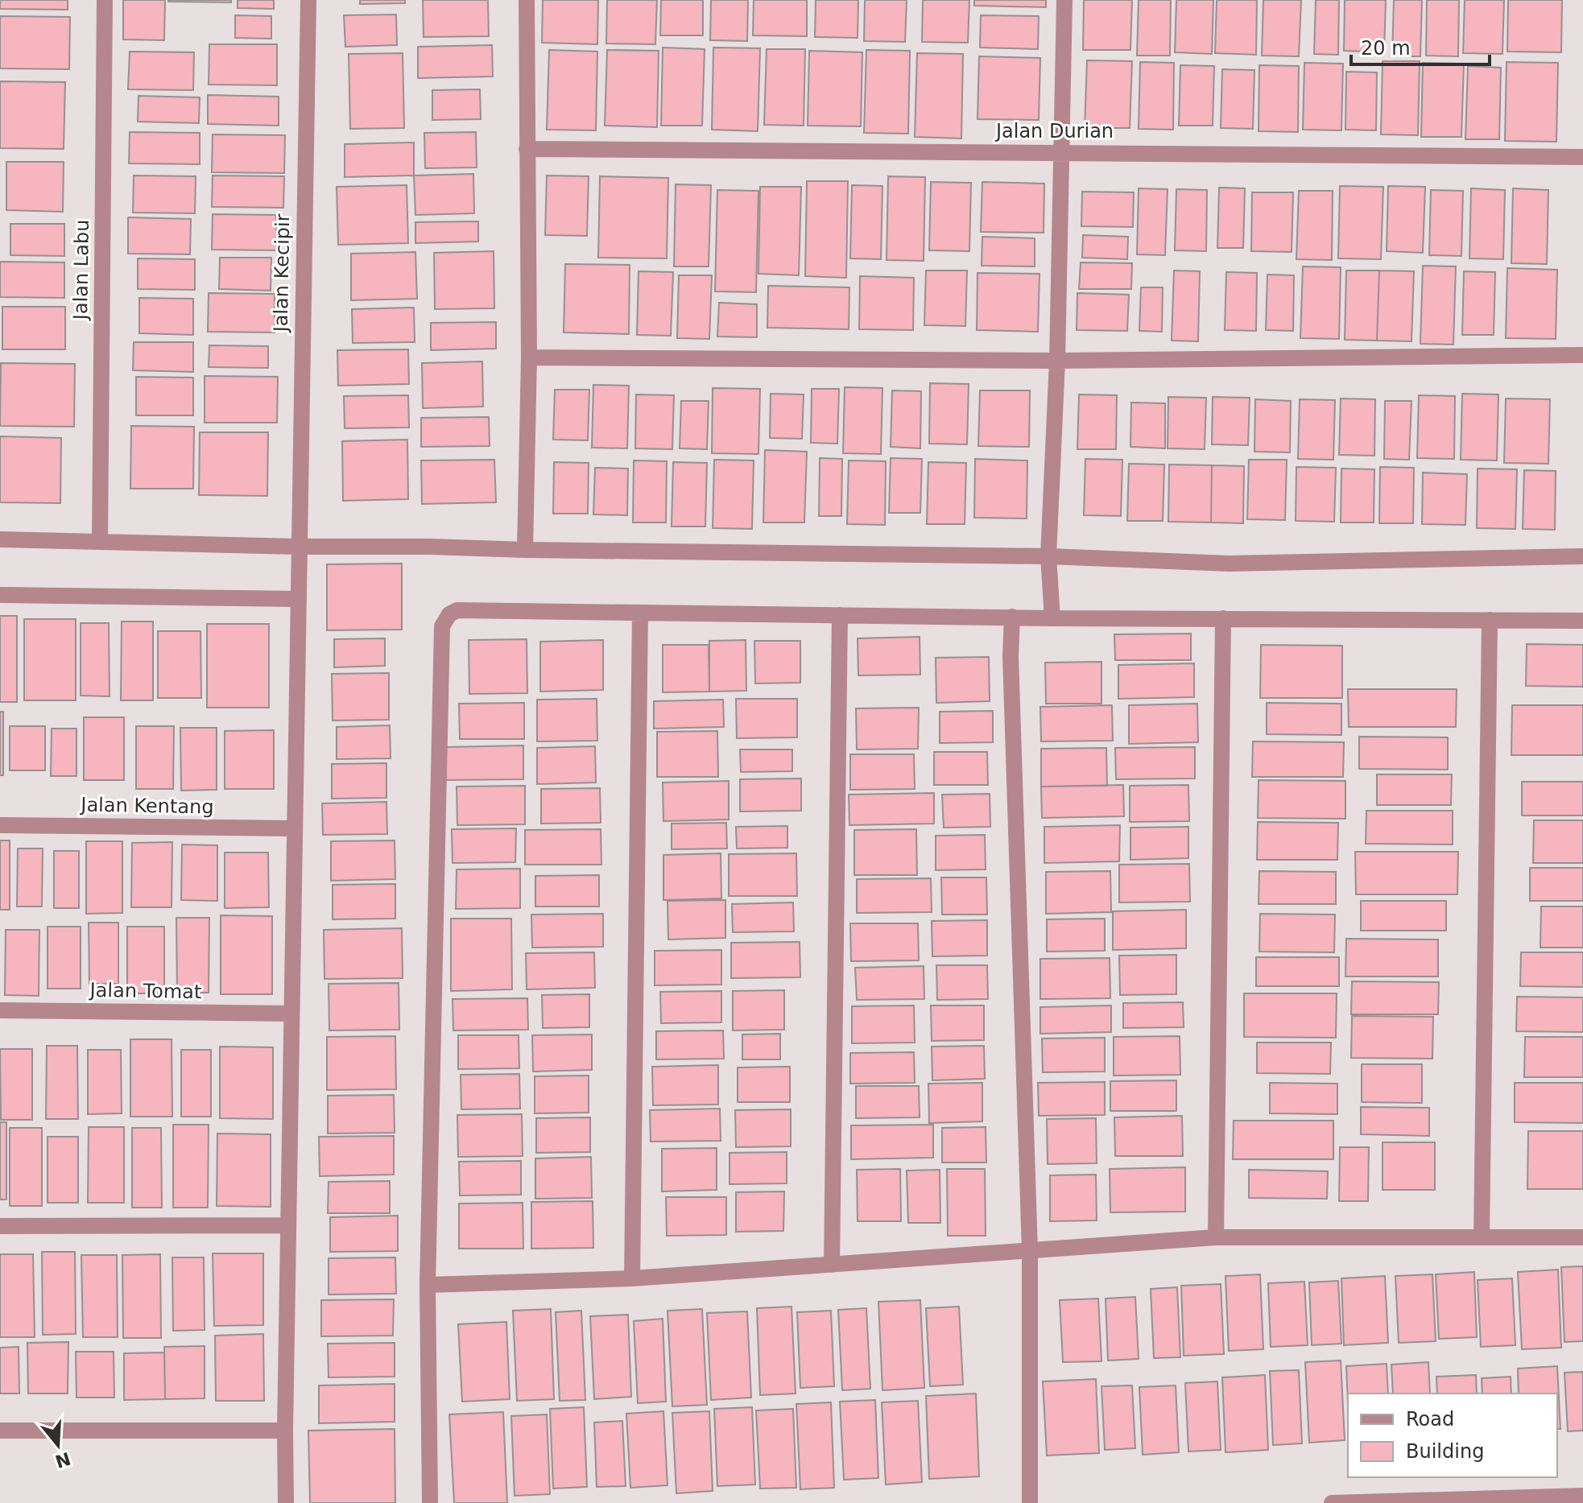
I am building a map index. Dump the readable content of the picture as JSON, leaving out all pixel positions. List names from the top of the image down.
{
  "streets": {
    "street": [
      "Jalan Durian",
      "Jalan Labu",
      "Jalan Kecipir",
      "Jalan Kentang",
      "Jalan Tomat"
    ]
  },
  "crossings": [
    ["Jalan Kecipir", "Jalan Kentang"],
    ["Jalan Kecipir", "Jalan Tomat"]
  ],
  "legend": ["Road", "Building"],
  "scale_bar": "20 m",
  "north": "bottom"
}
